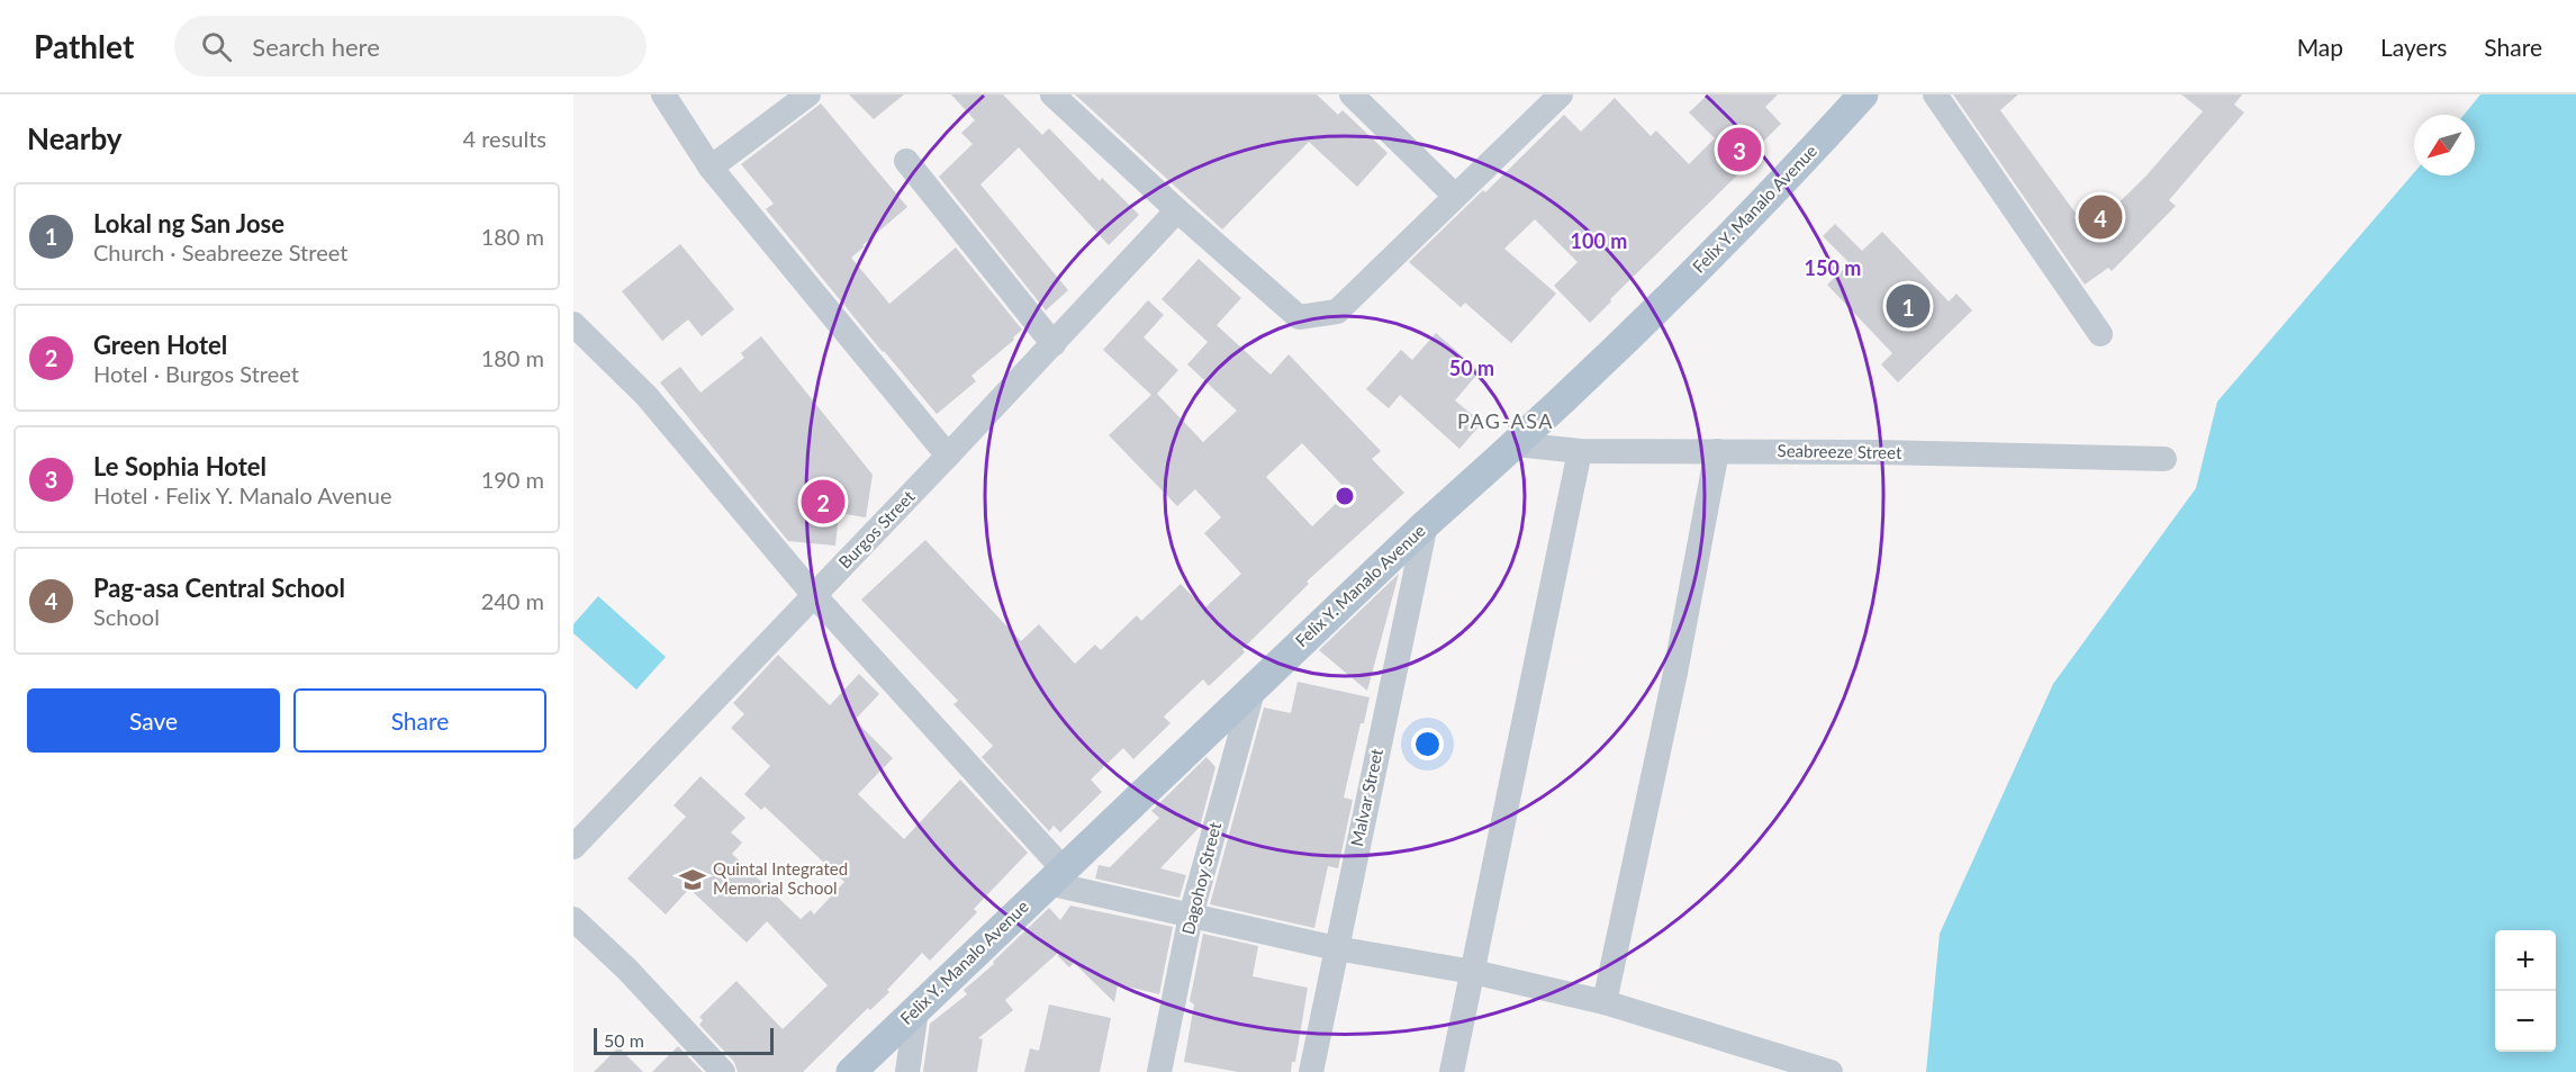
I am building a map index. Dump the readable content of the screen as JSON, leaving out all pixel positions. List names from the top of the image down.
{
  "streets": {
    "main road": ["Felix Y. Manalo Avenue"],
    "street": [
      "Seabreeze Street",
      "Burgos Street",
      "Malvar Street",
      "Dagohoy Street"
    ]
  },
  "crossings": [
    ["Felix Y. Manalo Avenue", "Seabreeze Street"],
    ["Felix Y. Manalo Avenue", "Malvar Street"],
    ["Felix Y. Manalo Avenue", "Dagohoy Street"]
  ],
  "districts": ["PAG-ASA"],
  "places": {
    "school or university": ["Quintal Integrated Memorial School"]
  },
  "scale_bar": "50 m",
  "north": "bottom left",
  "page": {
    "header": "Pathlet",
    "search": "Search here",
    "nav": ["Map", "Layers", "Share"],
    "heading": ["Nearby", "4 results"],
    "pins": [
      "3",
      "4",
      "1",
      "2"
    ],
    "list": [
      {
        "mark": "1",
        "name": "Lokal ng San Jose",
        "note": "Church · Seabreeze Street",
        "value": "180 m"
      },
      {
        "mark": "2",
        "name": "Green Hotel",
        "note": "Hotel · Burgos Street",
        "value": "180 m"
      },
      {
        "mark": "3",
        "name": "Le Sophia Hotel",
        "note": "Hotel · Felix Y. Manalo Avenue",
        "value": "190 m"
      },
      {
        "mark": "4",
        "name": "Pag-asa Central School",
        "note": "School",
        "value": "240 m"
      }
    ],
    "buttons": ["Save", "Share"],
    "map_buttons": ["+", "−"],
    "scale": "50 m"
  },
  "rings": ["100 m", "150 m", "50 m"]
}
